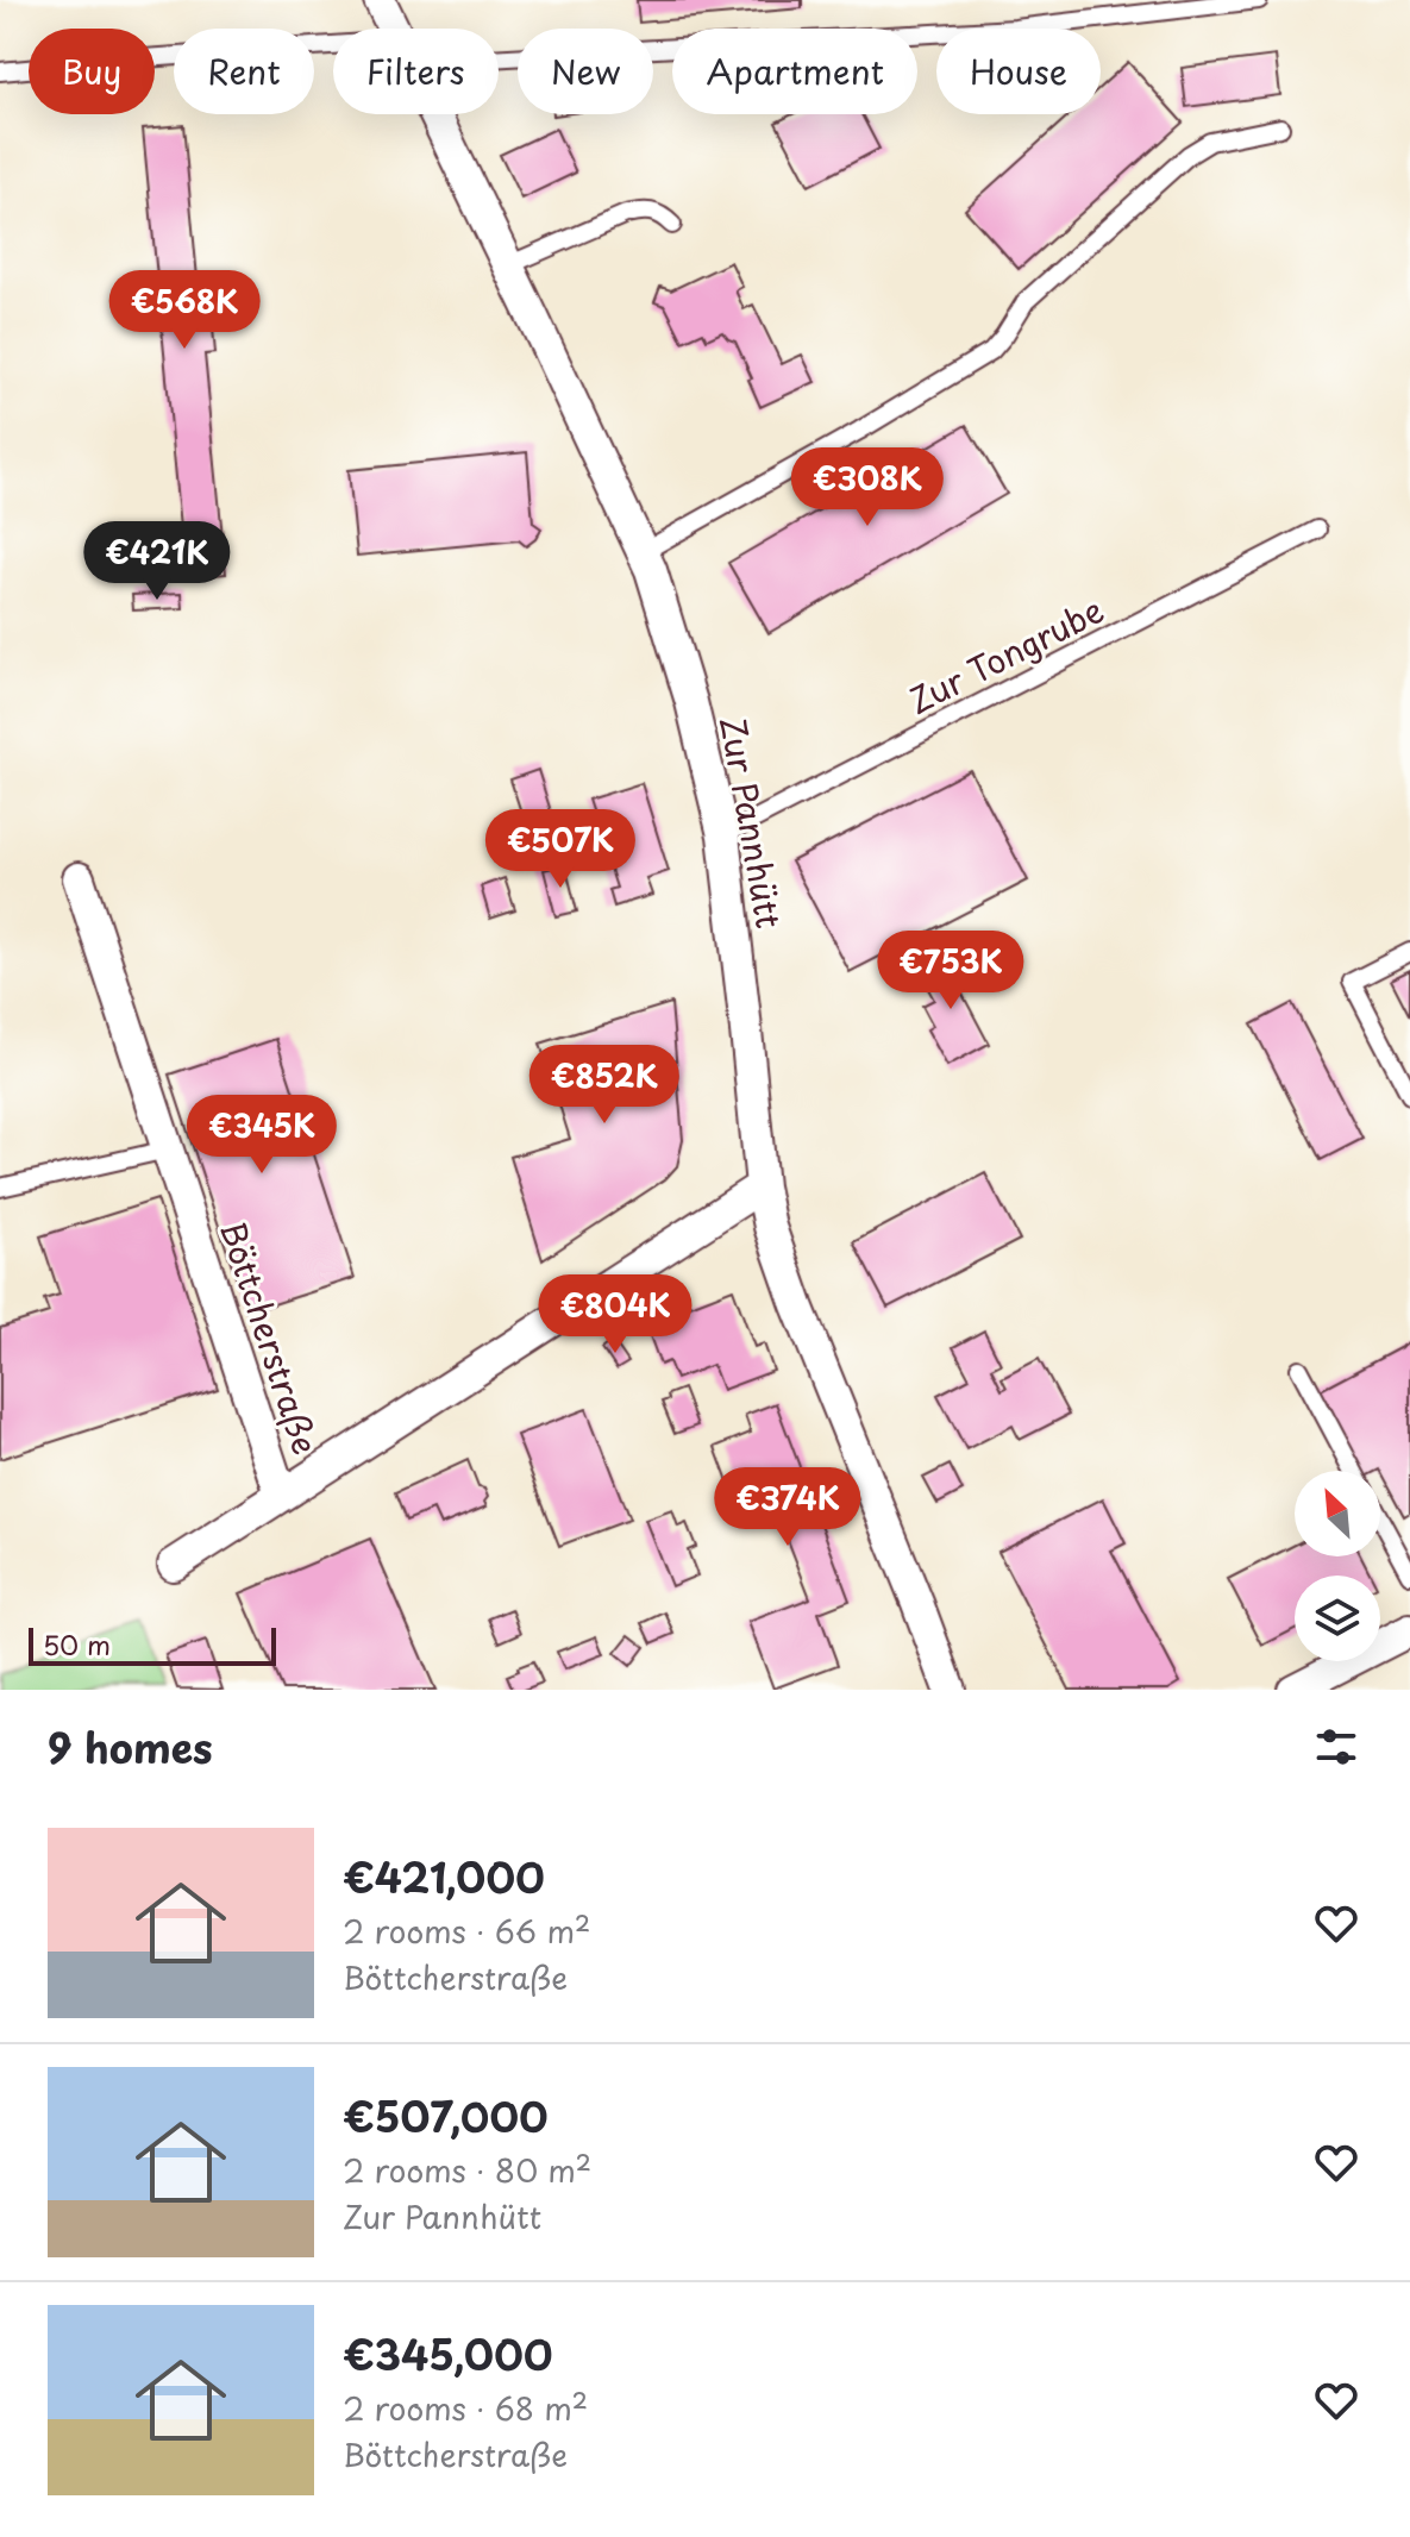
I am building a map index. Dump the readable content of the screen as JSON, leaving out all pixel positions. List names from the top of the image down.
{
  "streets": {
    "street": ["Zur Pannhütt", "Böttcherstraße"],
    "lane": ["Zur Tongrube"]
  },
  "crossings": [
    ["Zur Tongrube", "Zur Pannhütt"],
    ["Zur Pannhütt", "Böttcherstraße"]
  ],
  "scale_bar": "50 m",
  "north": "top left",
  "page": {
    "chip": [
      "Buy",
      "Rent",
      "Filters",
      "New",
      "Apartment",
      "House"
    ],
    "price": [
      "€568K",
      "€308K",
      "€421K",
      "€507K",
      "€753K",
      "€852K",
      "€345K",
      "€804K",
      "€374K"
    ],
    "scale": "50 m",
    "heading": "9 homes",
    "list": [
      {
        "name": "€421,000",
        "note": "2 rooms · 66 m² · Böttcherstraße"
      },
      {
        "name": "€507,000",
        "note": "2 rooms · 80 m² · Zur Pannhütt"
      },
      {
        "name": "€345,000",
        "note": "2 rooms · 68 m² · Böttcherstraße"
      }
    ]
  }
}
